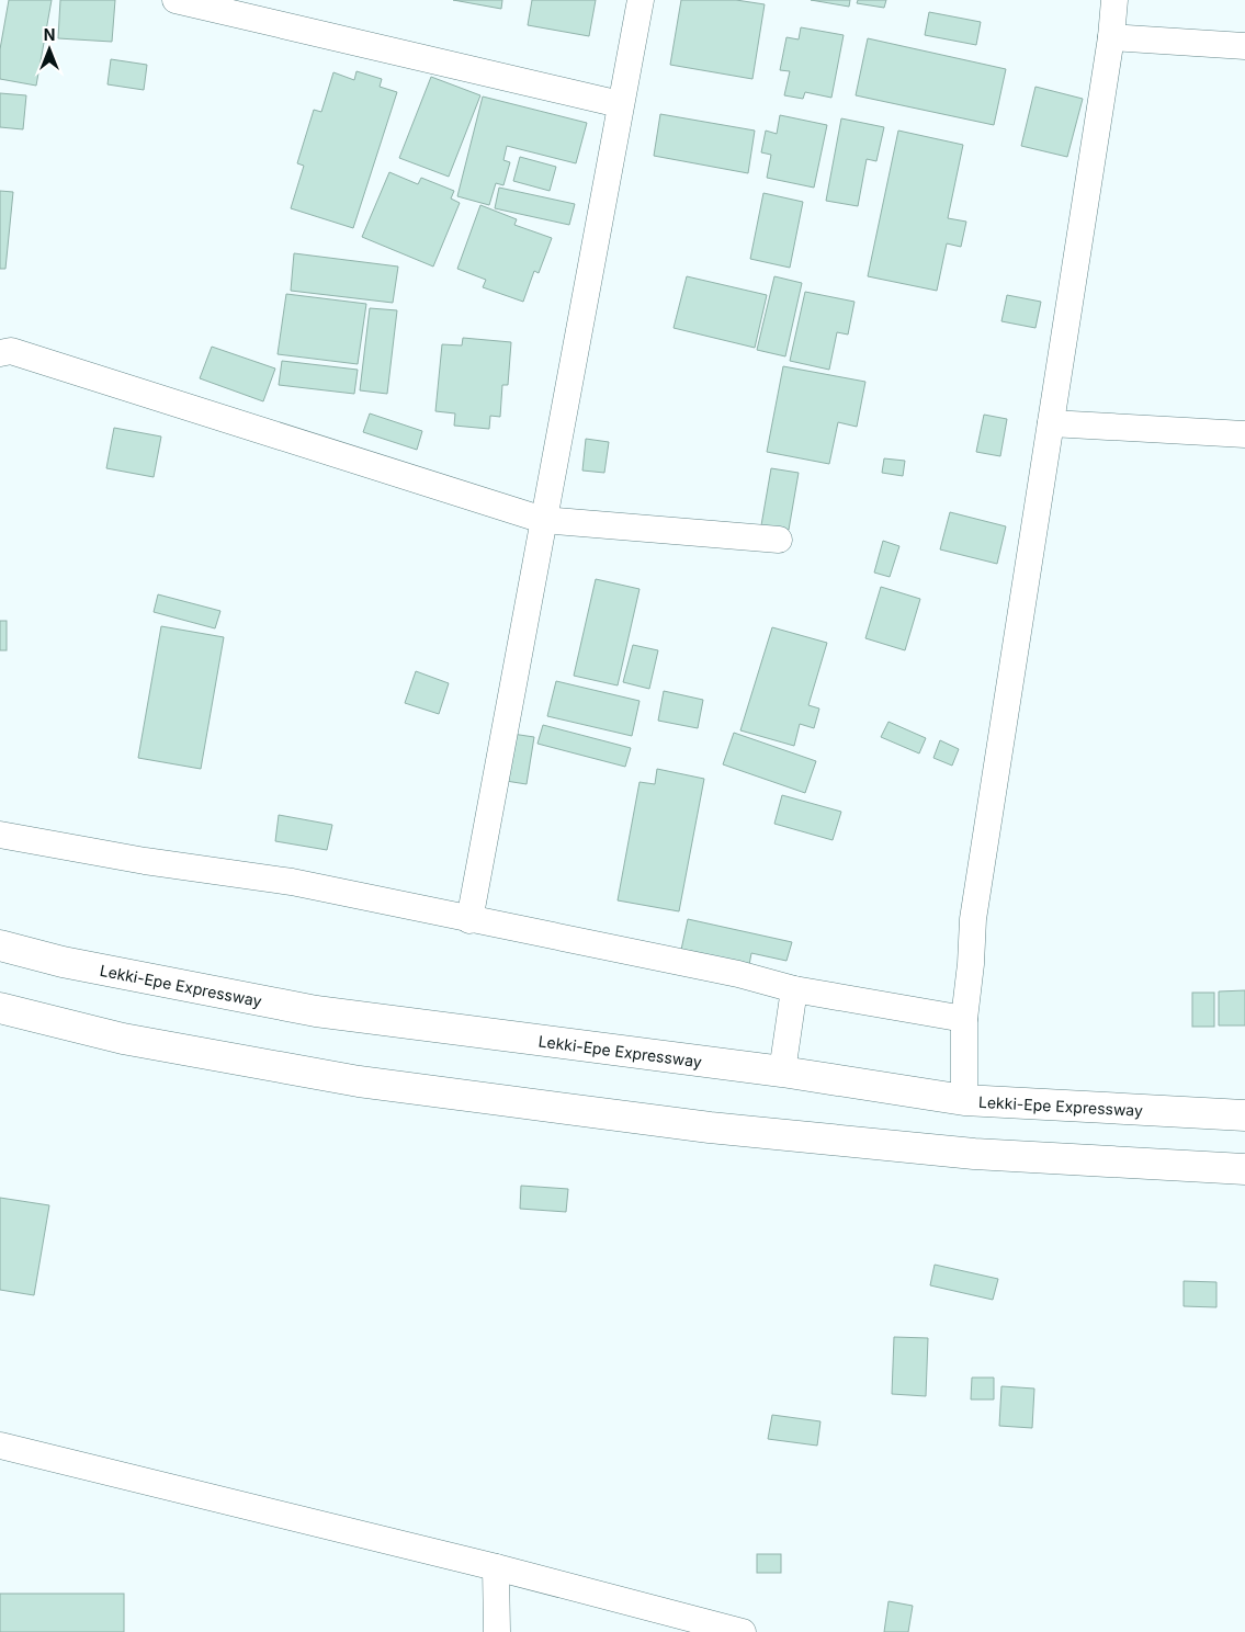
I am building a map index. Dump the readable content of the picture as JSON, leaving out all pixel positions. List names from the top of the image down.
{
  "streets": {
    "highway": ["Lekki-Epe Expressway"]
  },
  "north": "top"
}
